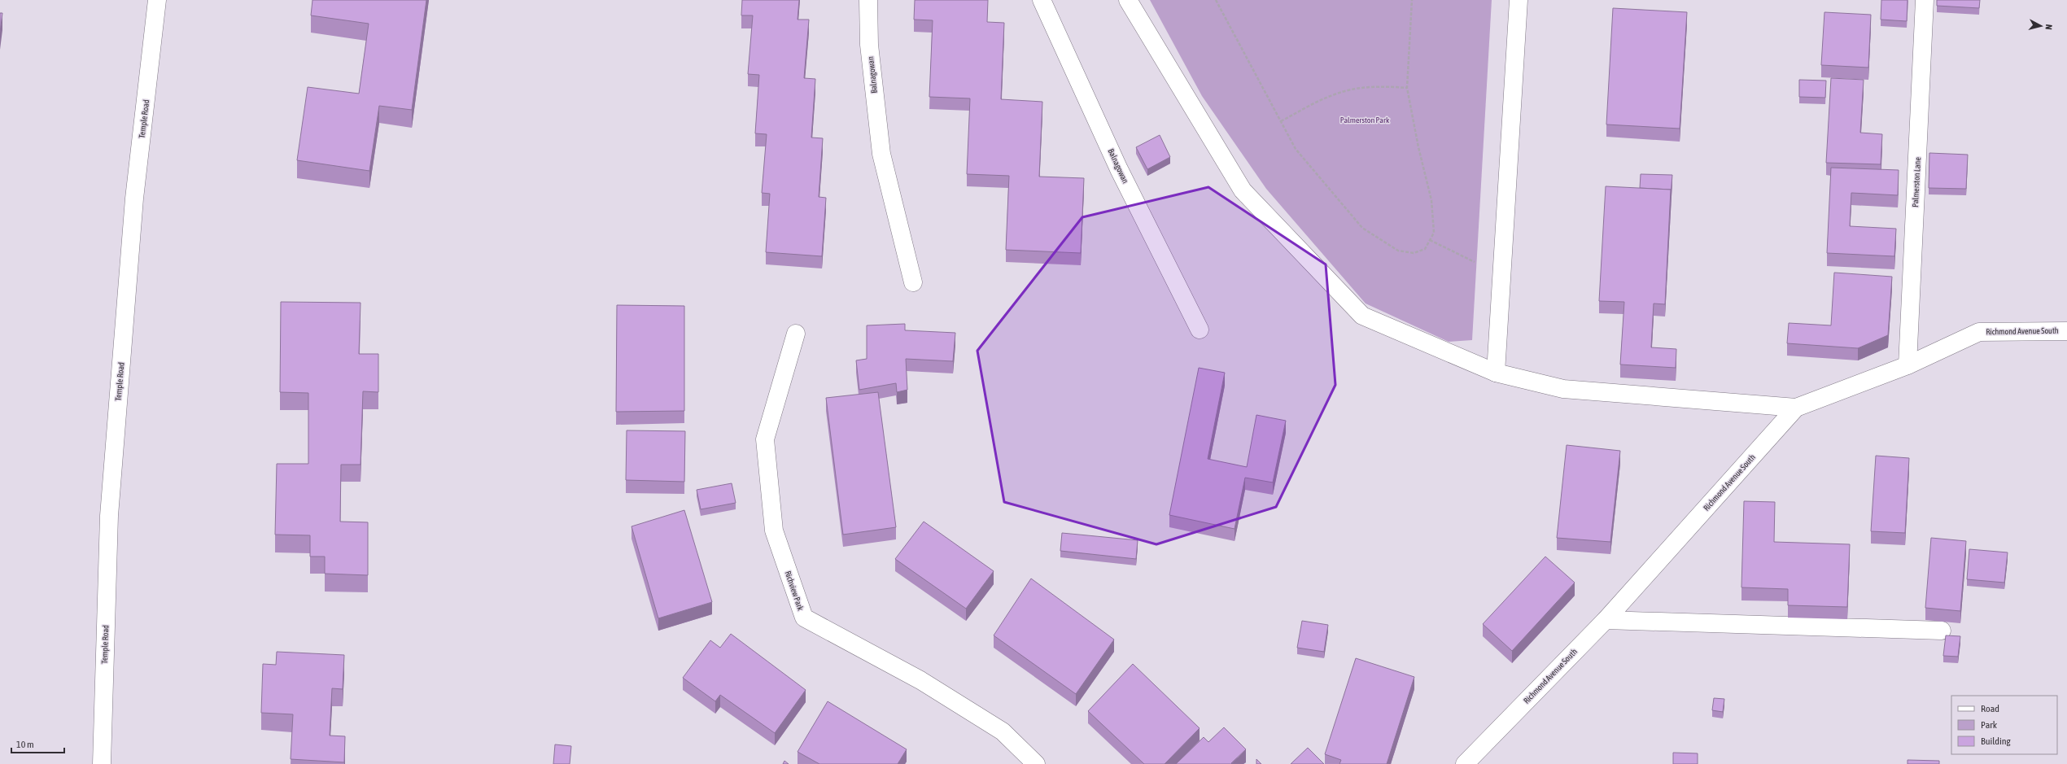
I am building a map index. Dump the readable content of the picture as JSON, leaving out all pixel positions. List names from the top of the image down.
{
  "streets": {
    "street": [
      "Balnagowan",
      "Temple Road",
      "Palmerston Lane",
      "Richmond Avenue South",
      "Richview Park"
    ]
  },
  "crossings": [
    ["Palmerston Lane", "Richmond Avenue South"]
  ],
  "parks": ["Palmerston Park"],
  "legend": ["Road", "Park", "Building"],
  "scale_bar": "10 m",
  "north": "right"
}
